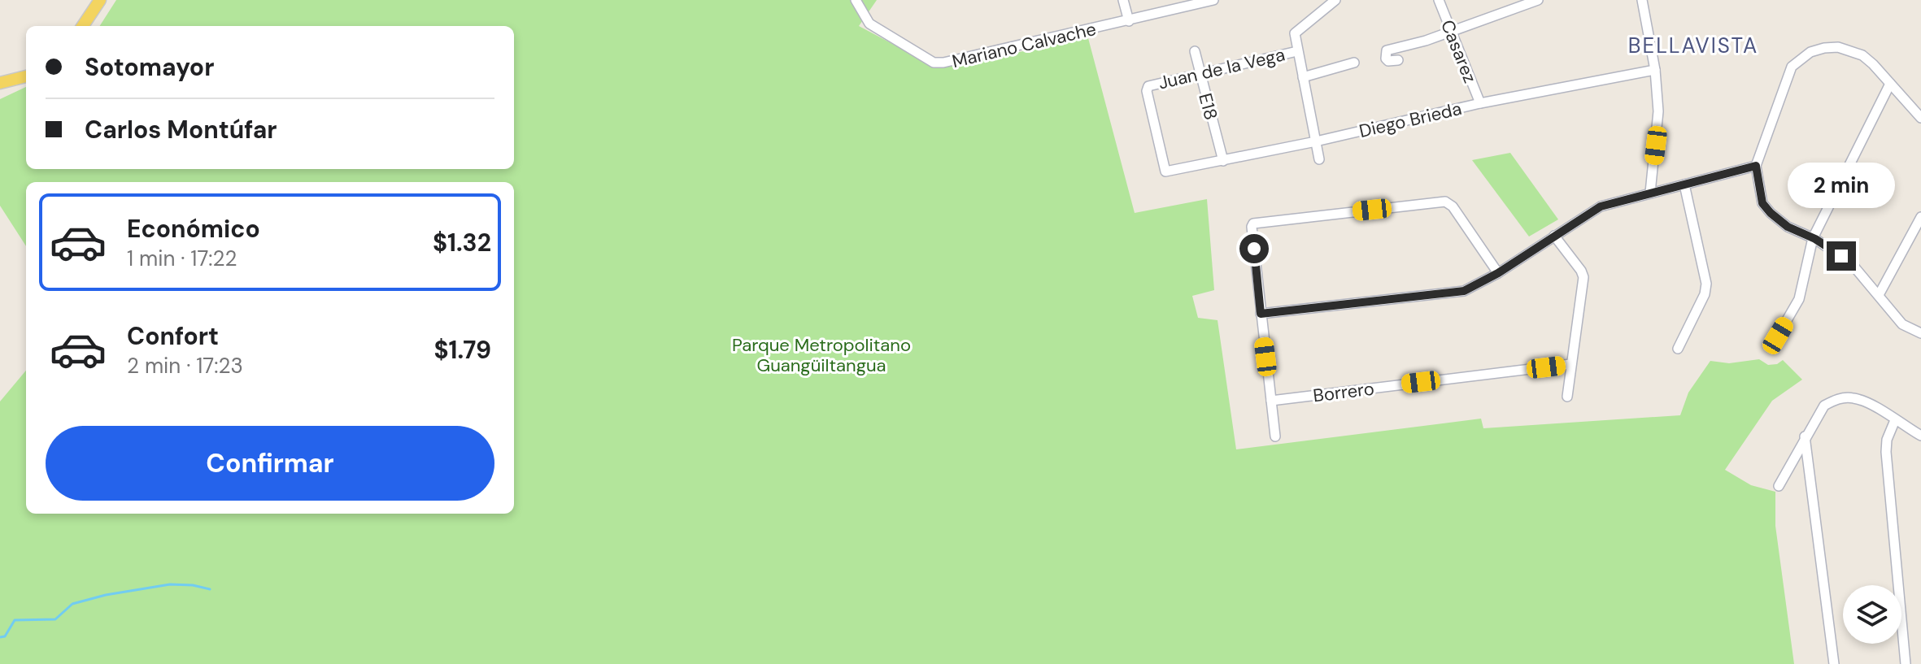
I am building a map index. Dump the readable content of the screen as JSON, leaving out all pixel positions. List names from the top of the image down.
{
  "streets": {
    "street": [
      "Mariano Calvache",
      "Casarez",
      "Juan de la Vega",
      "E18",
      "Diego Brieda",
      "Borrero"
    ]
  },
  "crossings": [
    ["Casarez", "Diego Brieda"],
    ["Juan de la Vega", "E18"],
    ["Juan de la Vega", "Diego Brieda"],
    ["E18", "Diego Brieda"]
  ],
  "districts": ["BELLAVISTA"],
  "parks": ["Parque Metropolitano Guangüiltangua"],
  "page": {
    "banner": ["Sotomayor", "Carlos Montúfar"],
    "bubble": "2 min",
    "list": [
      {
        "name": "Económico",
        "note": "1 min · 17:22",
        "value": "$1.32"
      },
      {
        "name": "Confort",
        "note": "2 min · 17:23",
        "value": "$1.79"
      }
    ],
    "buttons": "Confirmar"
  }
}
